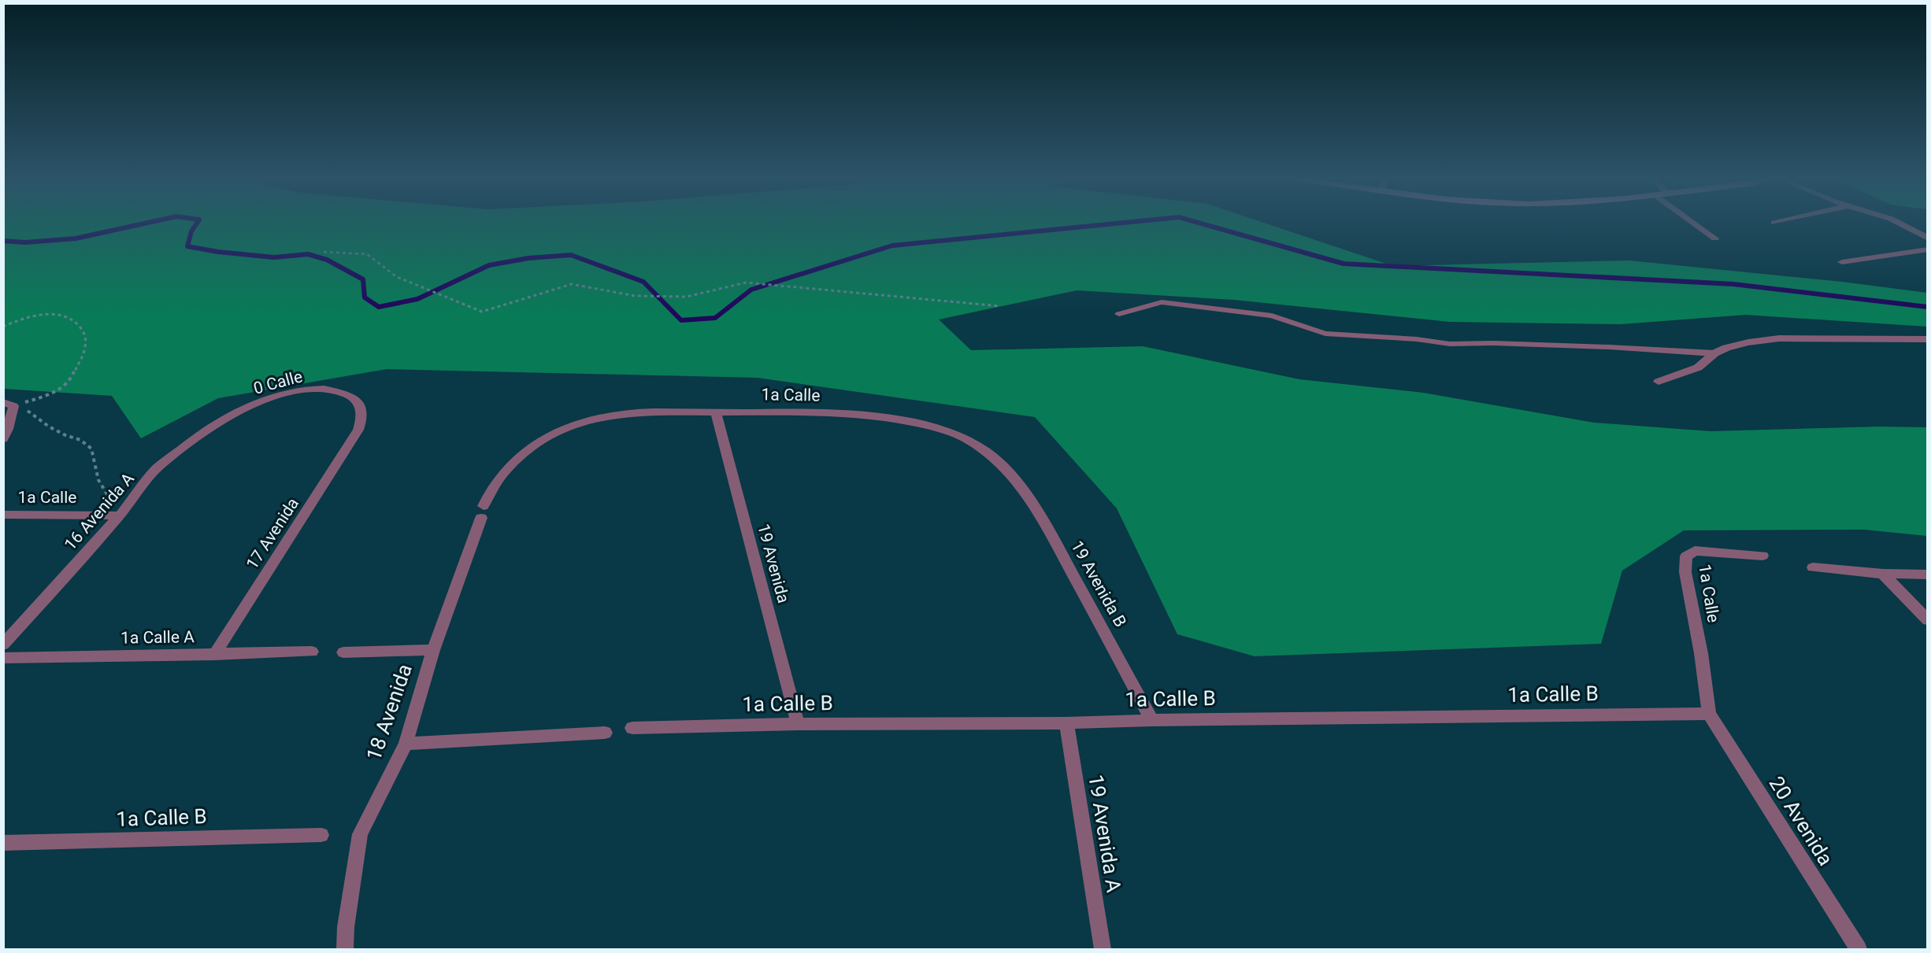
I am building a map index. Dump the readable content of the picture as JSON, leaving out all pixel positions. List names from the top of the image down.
{
  "streets": {
    "street": [
      "0 Calle",
      "1a Calle",
      "16 Avenida A",
      "17 Avenida",
      "19 Avenida",
      "19 Avenida B",
      "1a Calle A",
      "1a Calle B",
      "18 Avenida",
      "20 Avenida",
      "19 Avenida A"
    ]
  },
  "crossings": [
    ["0 Calle", "16 Avenida A"],
    ["0 Calle", "17 Avenida"],
    ["1a Calle", "16 Avenida A"],
    ["1a Calle", "19 Avenida"],
    ["1a Calle", "19 Avenida B"],
    ["1a Calle", "1a Calle B"],
    ["1a Calle", "18 Avenida"],
    ["1a Calle", "20 Avenida"],
    ["17 Avenida", "1a Calle A"],
    ["19 Avenida", "1a Calle B"],
    ["19 Avenida B", "1a Calle B"],
    ["1a Calle B", "20 Avenida"],
    ["1a Calle B", "19 Avenida A"]
  ]
}
